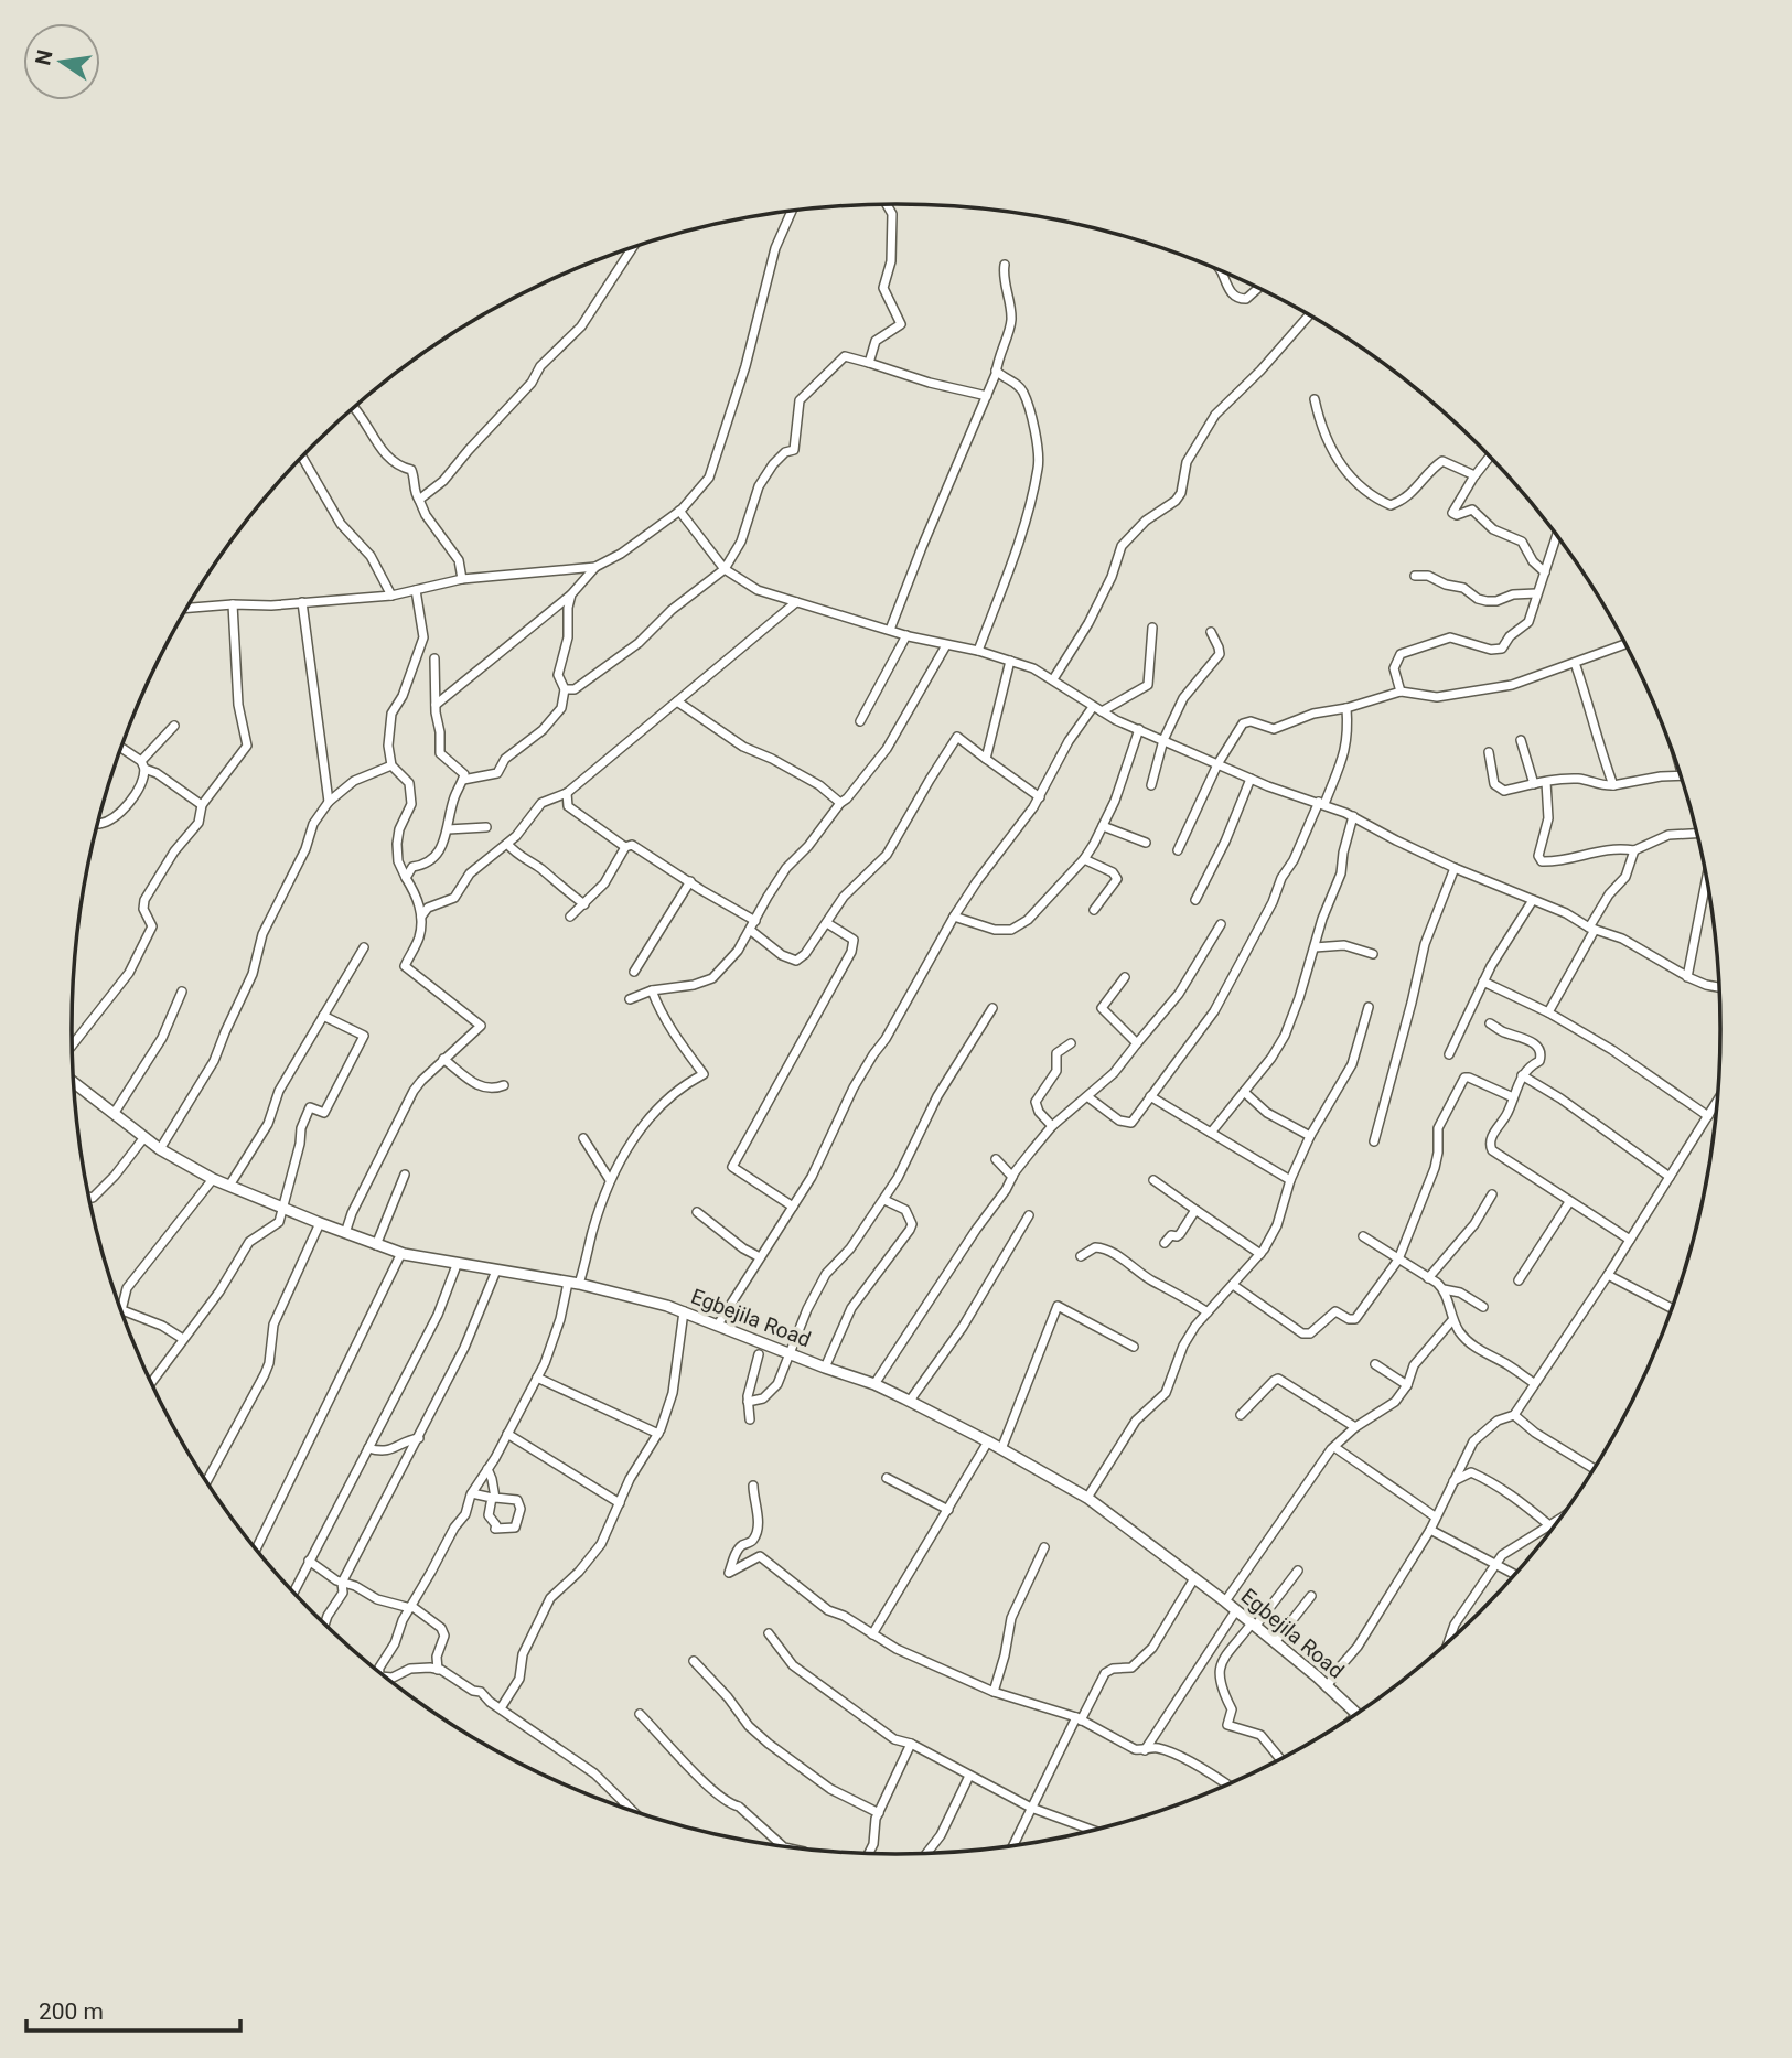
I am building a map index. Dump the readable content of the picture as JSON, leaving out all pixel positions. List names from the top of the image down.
{
  "streets": {
    "street": ["Egbejila Road"]
  },
  "scale_bar": "200 m",
  "north": "left"
}
